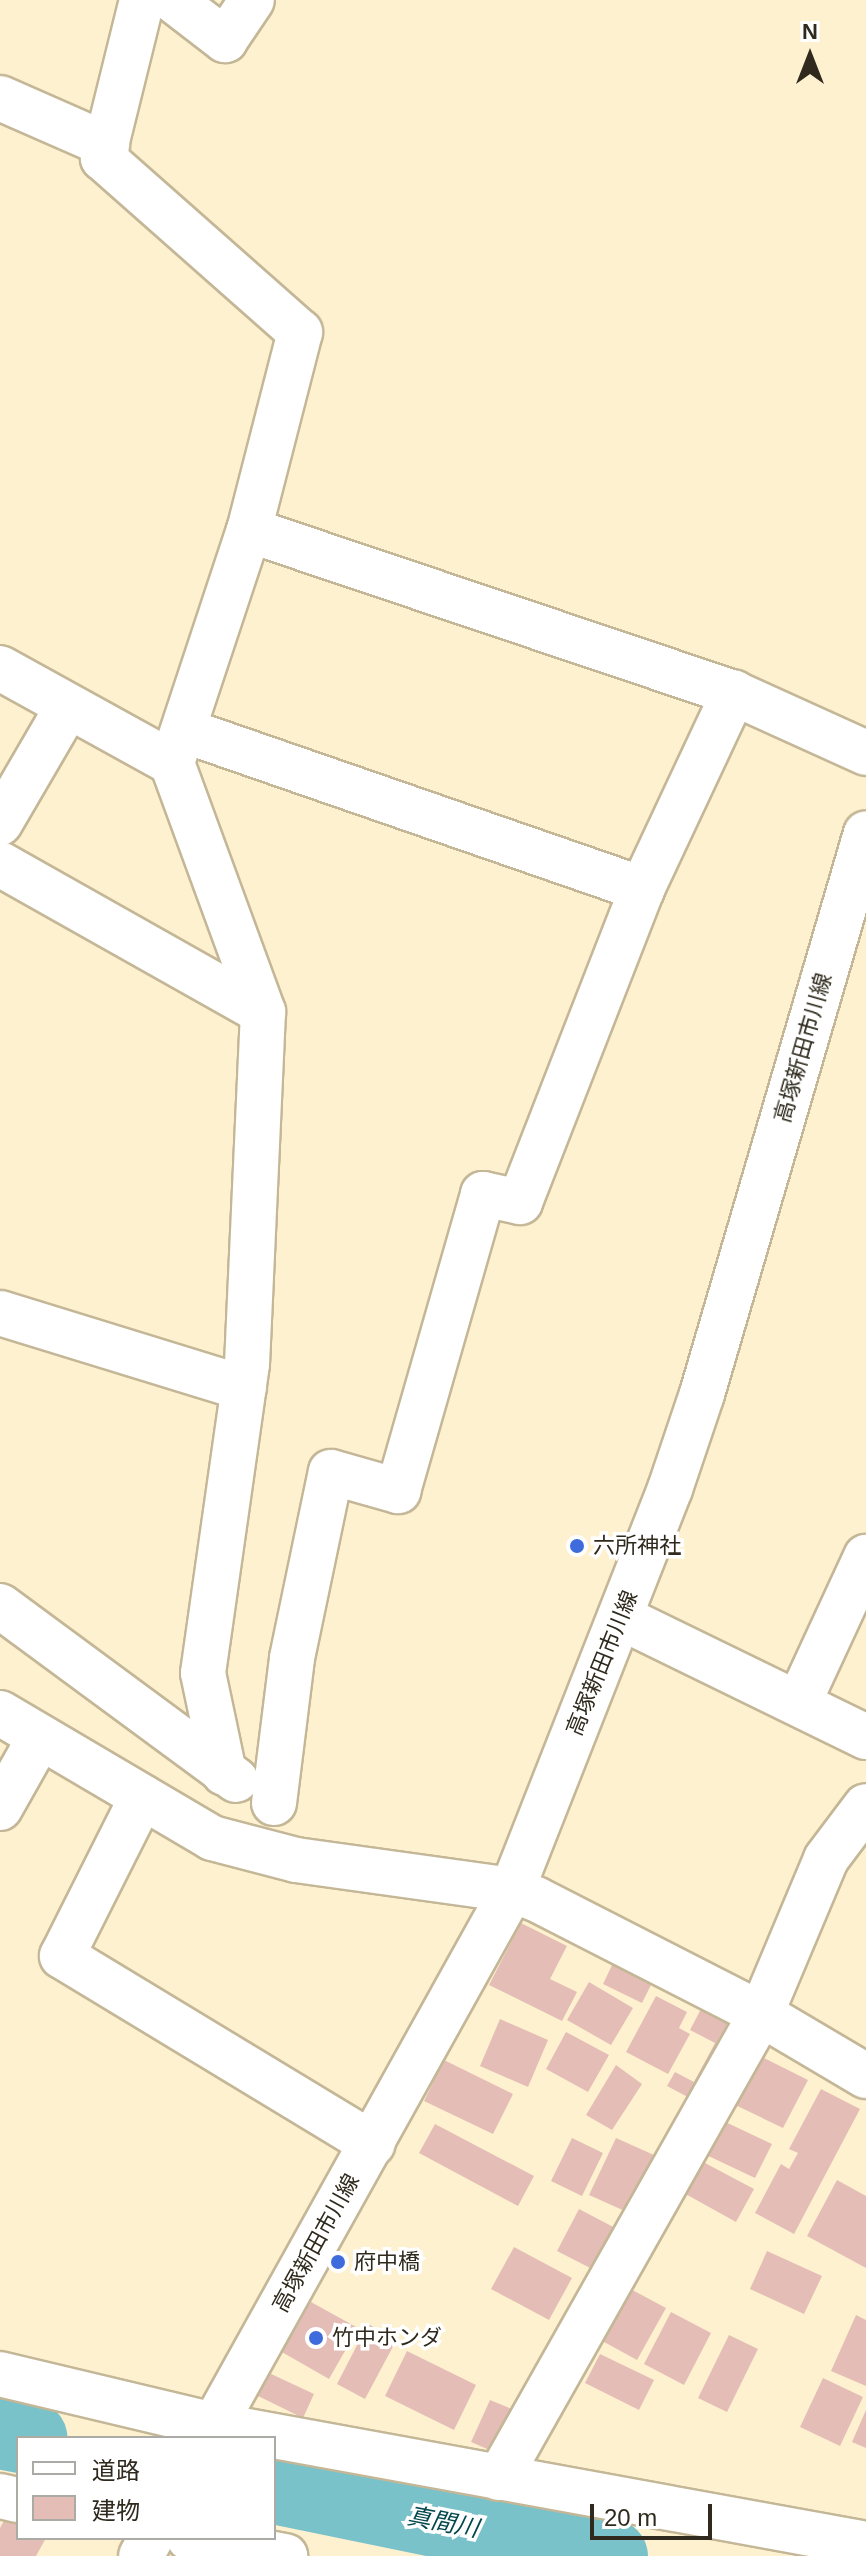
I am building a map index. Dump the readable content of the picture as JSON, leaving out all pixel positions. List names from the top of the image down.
{
  "streets": {
    "street": ["高塚新田市川線"]
  },
  "water": ["真間川"],
  "places": ["六所神社", "府中橋", "竹中ホンダ"],
  "legend": ["道路", "建物"],
  "scale_bar": "20 m",
  "north": "top"
}
